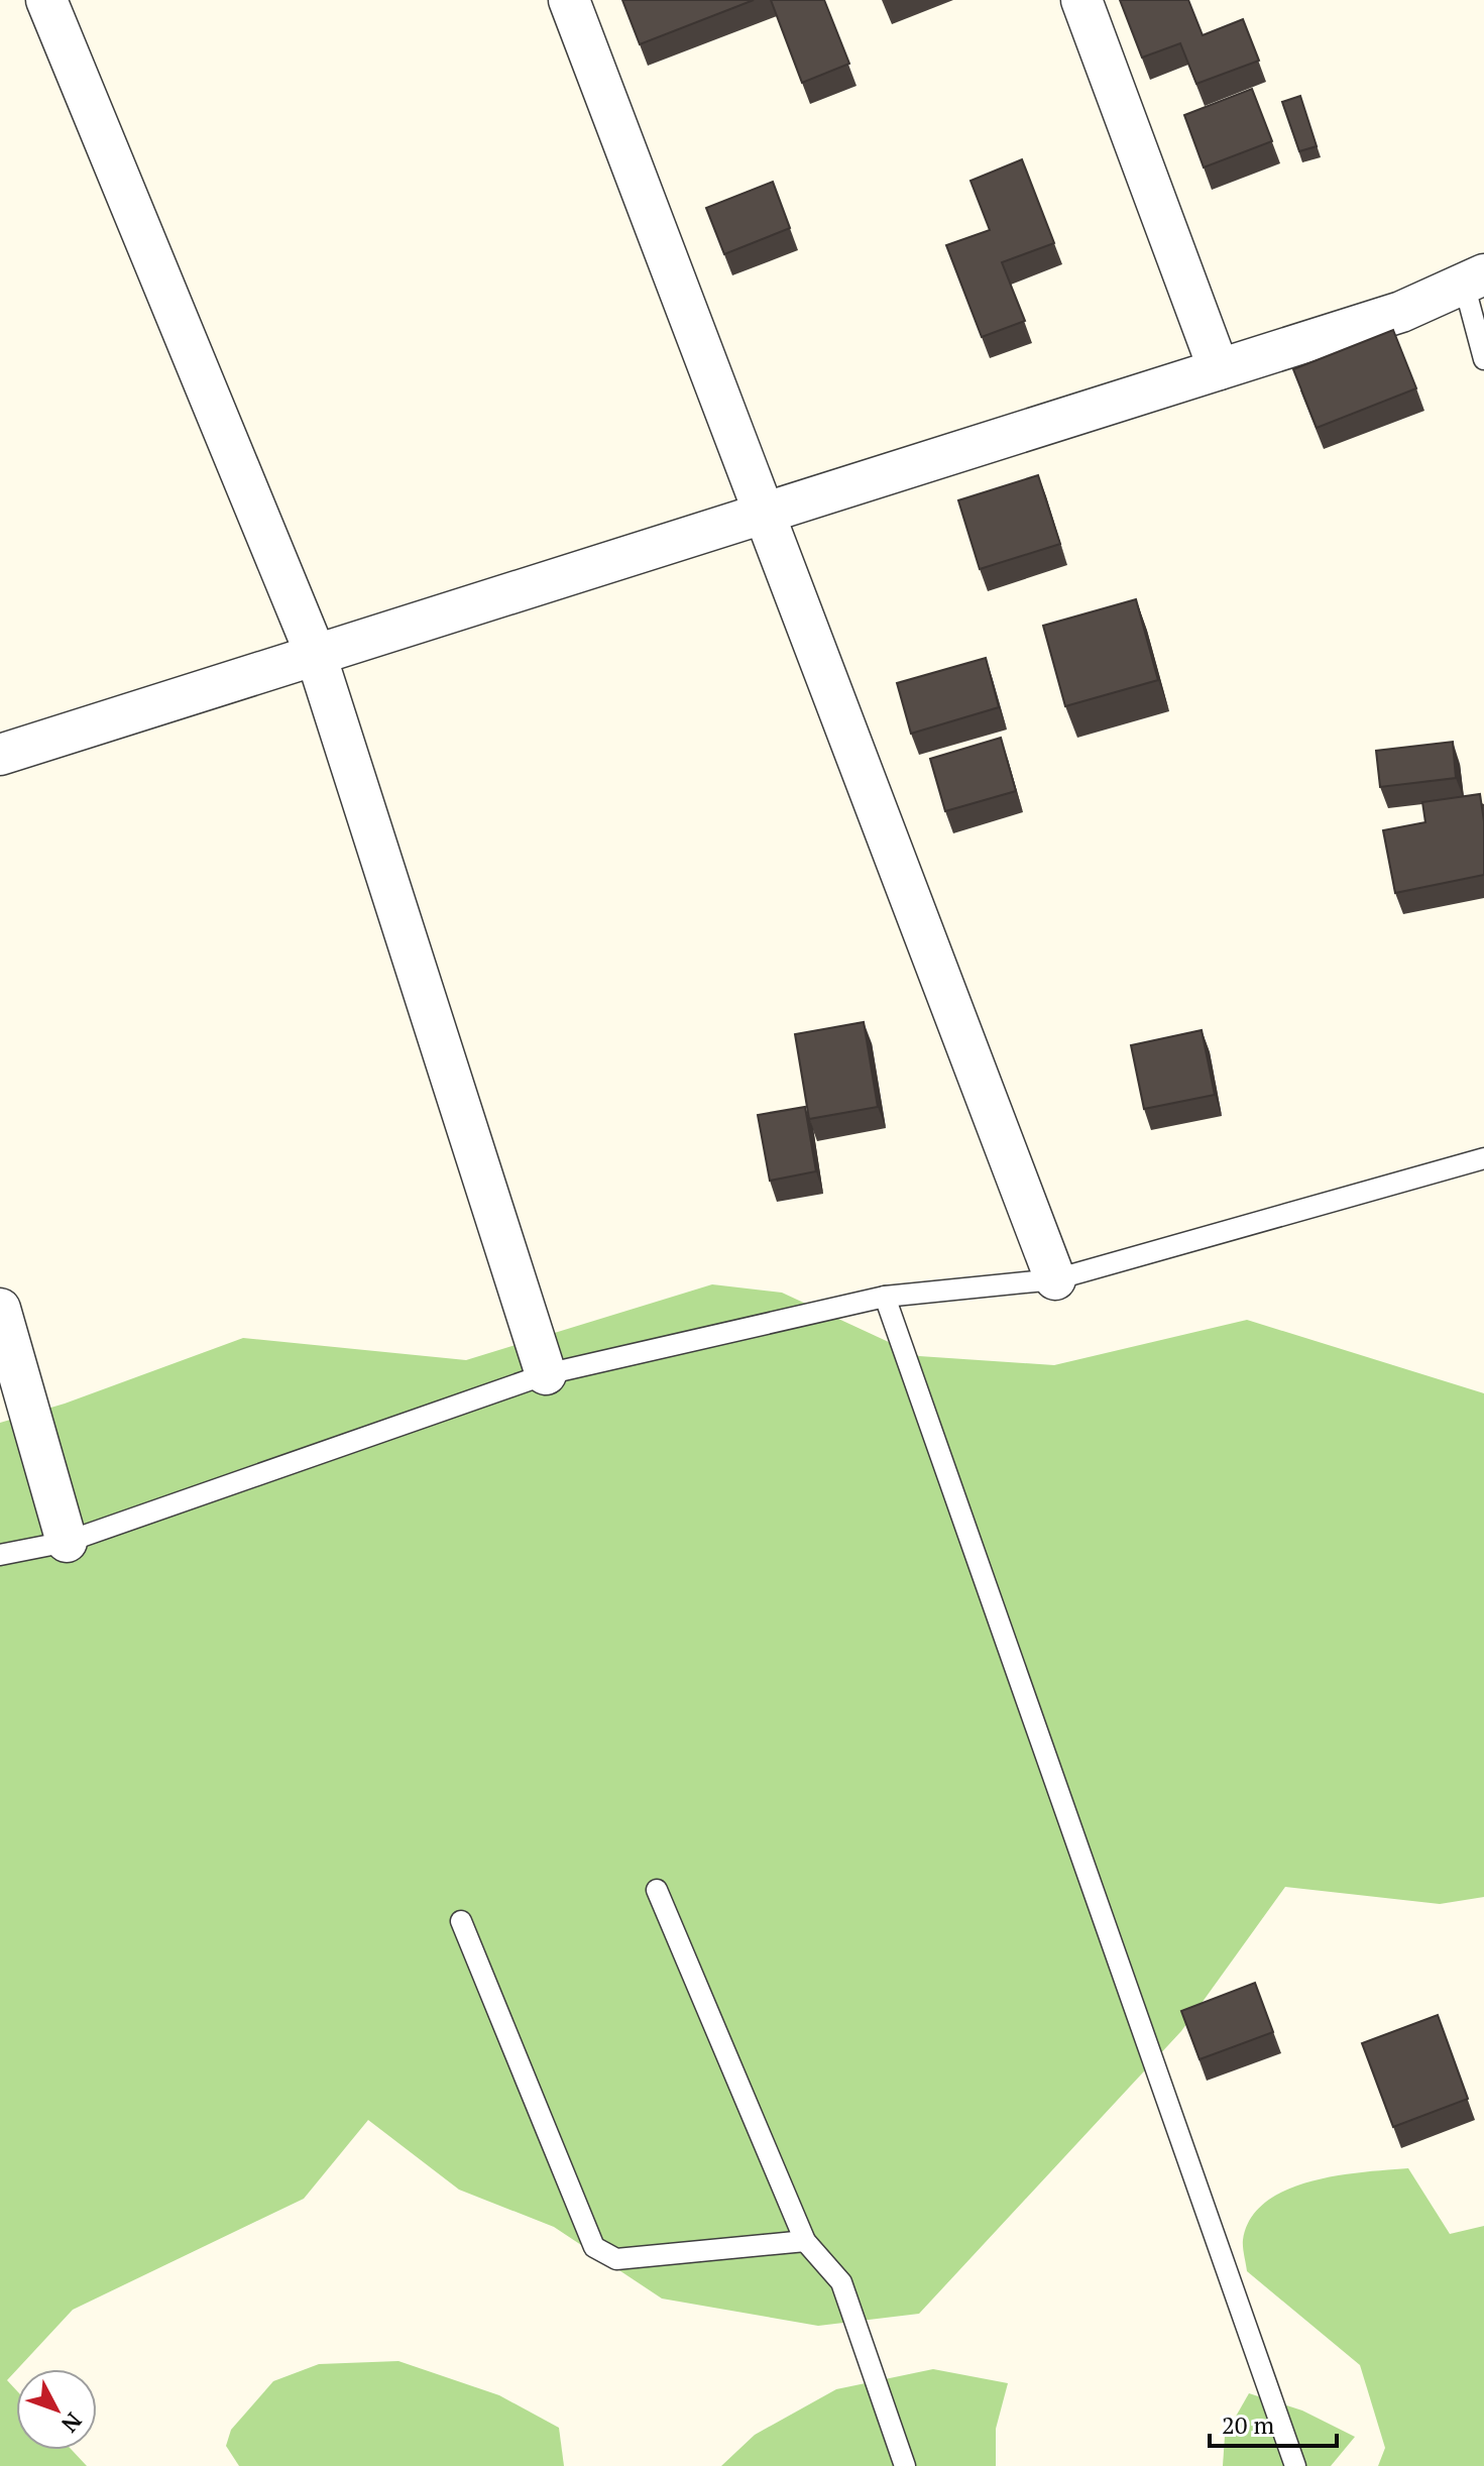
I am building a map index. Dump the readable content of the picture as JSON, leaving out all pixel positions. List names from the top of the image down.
{
  "scale_bar": "20 m",
  "north": "bottom right"
}
